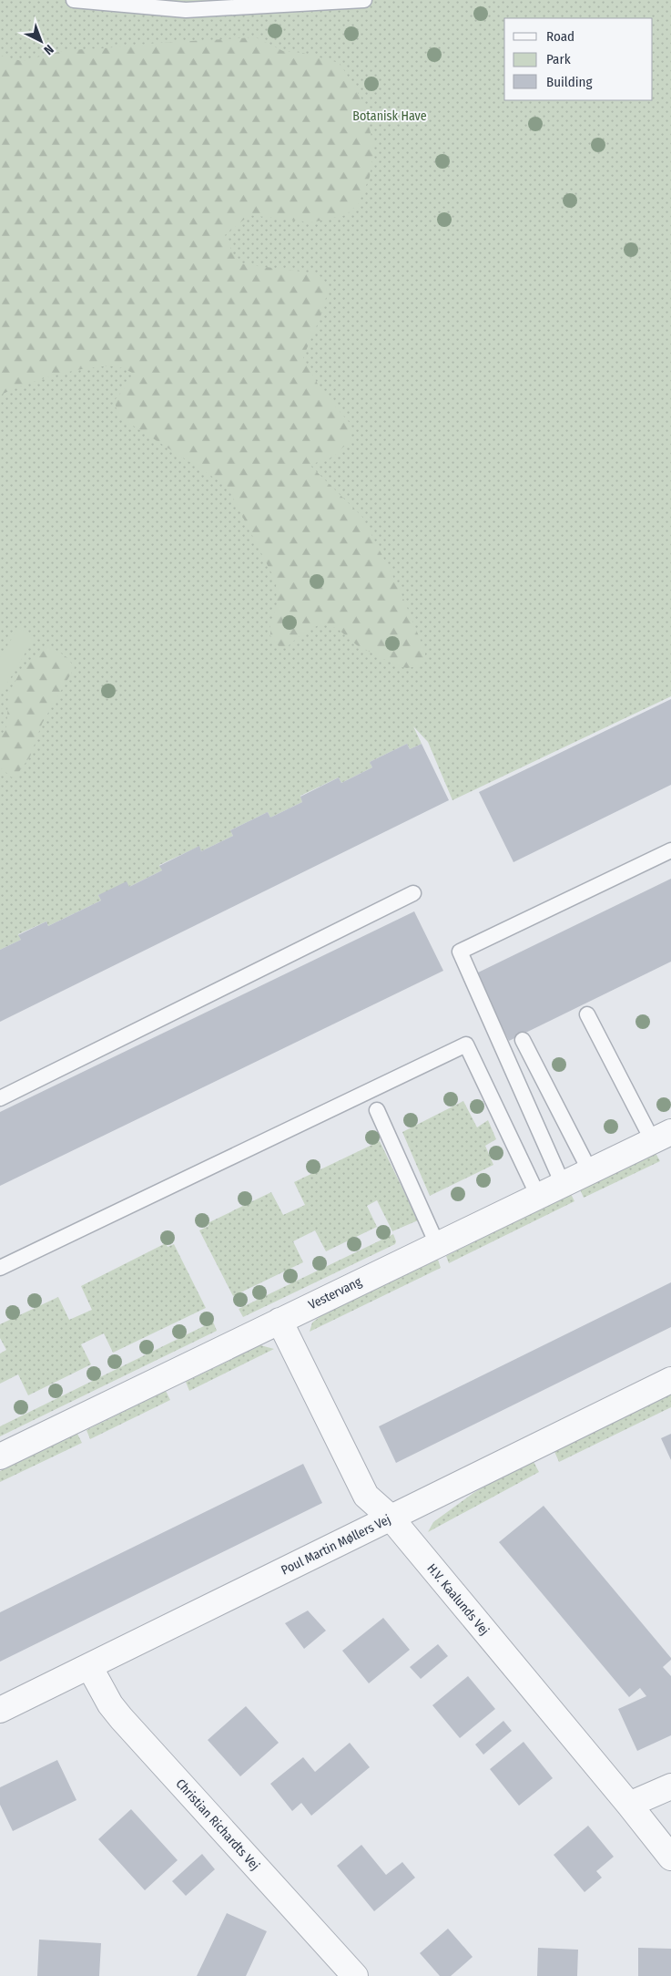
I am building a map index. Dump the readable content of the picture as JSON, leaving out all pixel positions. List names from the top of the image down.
{
  "streets": {
    "street": [
      "Vestervang",
      "Poul Martin Møllers Vej",
      "H.V. Kaalunds Vej",
      "Christian Richardts Vej"
    ]
  },
  "crossings": [
    ["Vestervang", "H.V. Kaalunds Vej"],
    ["Poul Martin Møllers Vej", "H.V. Kaalunds Vej"],
    ["Poul Martin Møllers Vej", "Christian Richardts Vej"]
  ],
  "parks": ["Botanisk Have"],
  "legend": ["Road", "Park", "Building"],
  "north": "bottom right"
}
